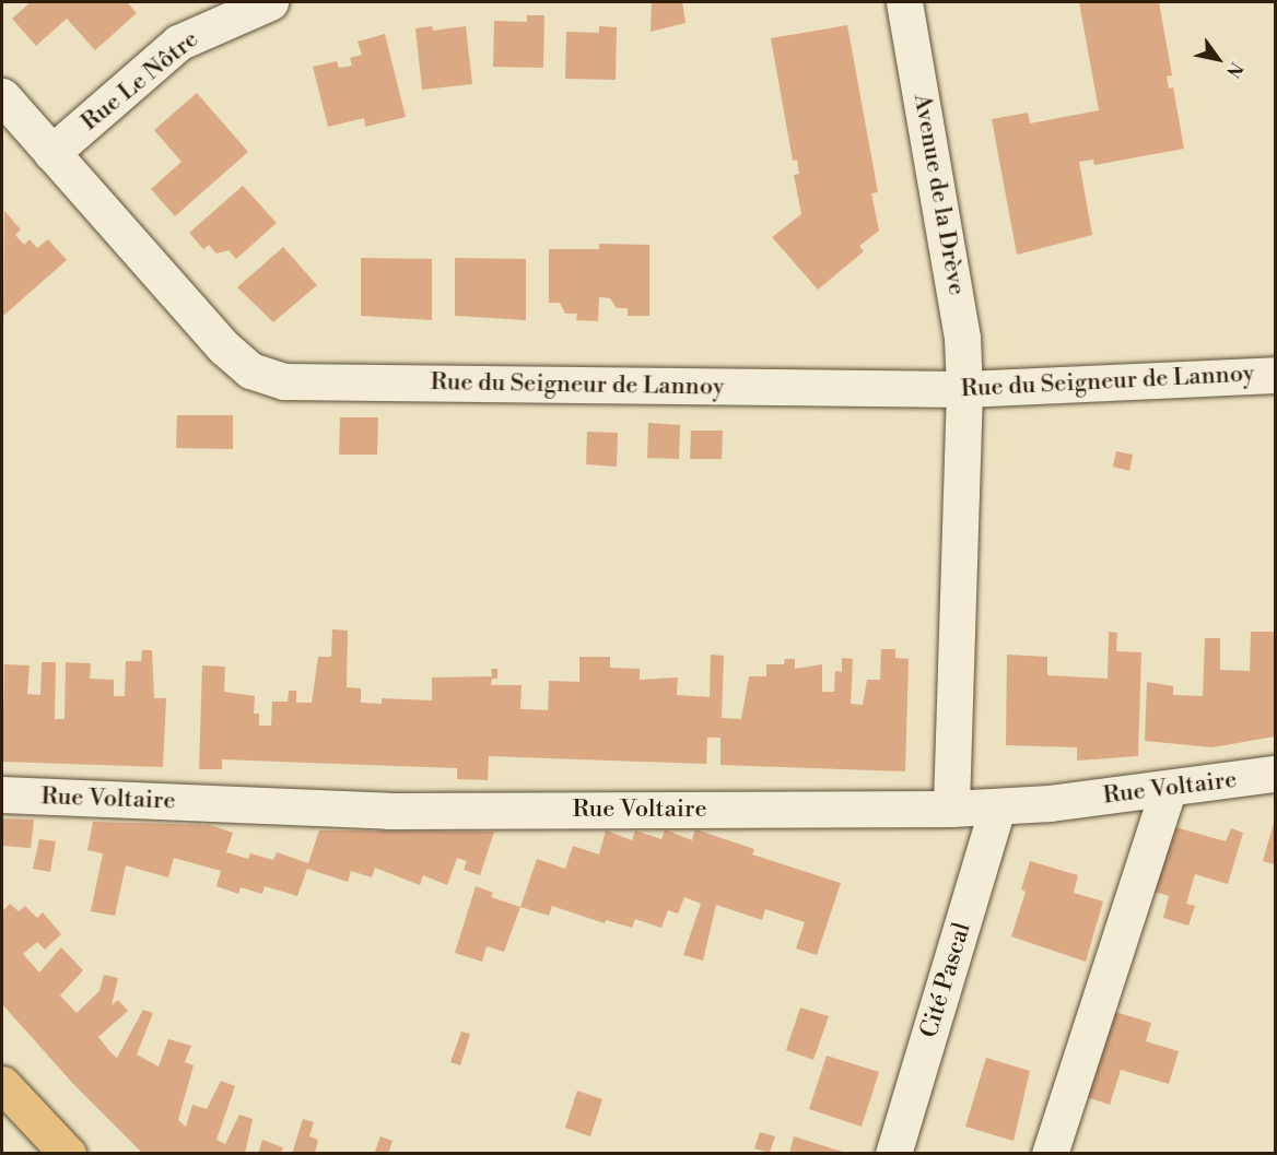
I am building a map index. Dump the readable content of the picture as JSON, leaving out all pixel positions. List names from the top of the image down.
{
  "streets": {
    "street": [
      "Rue Le Nôtre",
      "Avenue de la Drève",
      "Rue du Seigneur de Lannoy",
      "Rue Voltaire",
      "Cité Pascal"
    ]
  },
  "crossings": [
    ["Rue Le Nôtre", "Rue du Seigneur de Lannoy"],
    ["Avenue de la Drève", "Rue du Seigneur de Lannoy"],
    ["Avenue de la Drève", "Rue Voltaire"],
    ["Rue Voltaire", "Cité Pascal"]
  ],
  "north": "bottom right"
}
